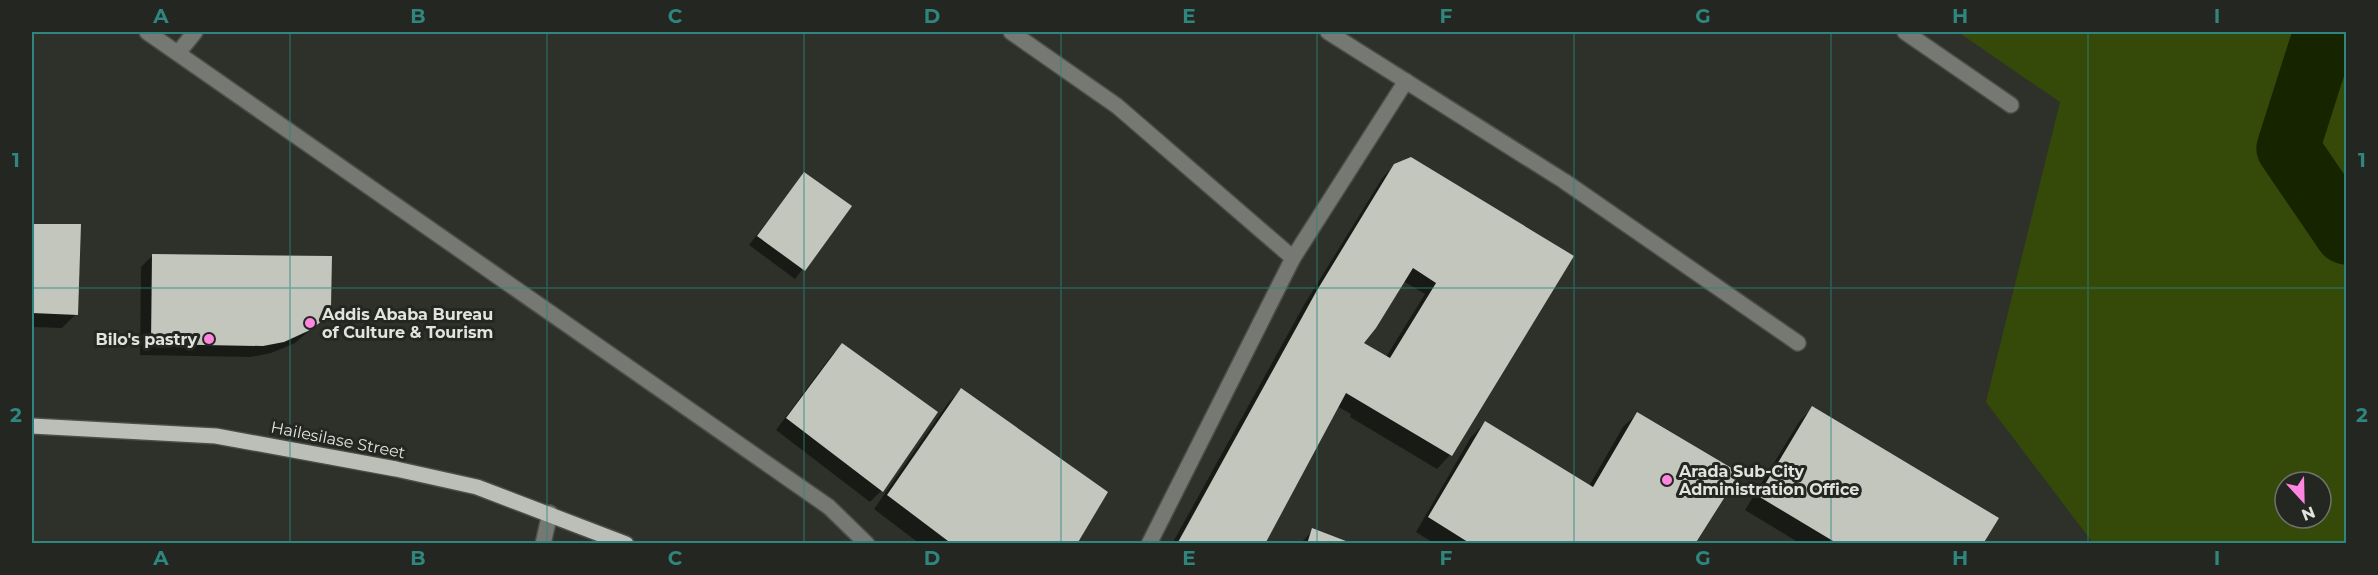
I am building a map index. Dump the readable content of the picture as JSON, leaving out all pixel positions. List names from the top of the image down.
{
  "streets": {
    "main road": ["Hailesilase Street"]
  },
  "places": ["Addis Ababa Bureau of Culture & Tourism", "Bilo's pastry", "Arada Sub-City Administration Office"],
  "north": "bottom",
  "grid": {
    "columns": [
      "A",
      "B",
      "C",
      "D",
      "E",
      "F",
      "G",
      "H",
      "I"
    ],
    "rows": ["1", "2"]
  }
}
